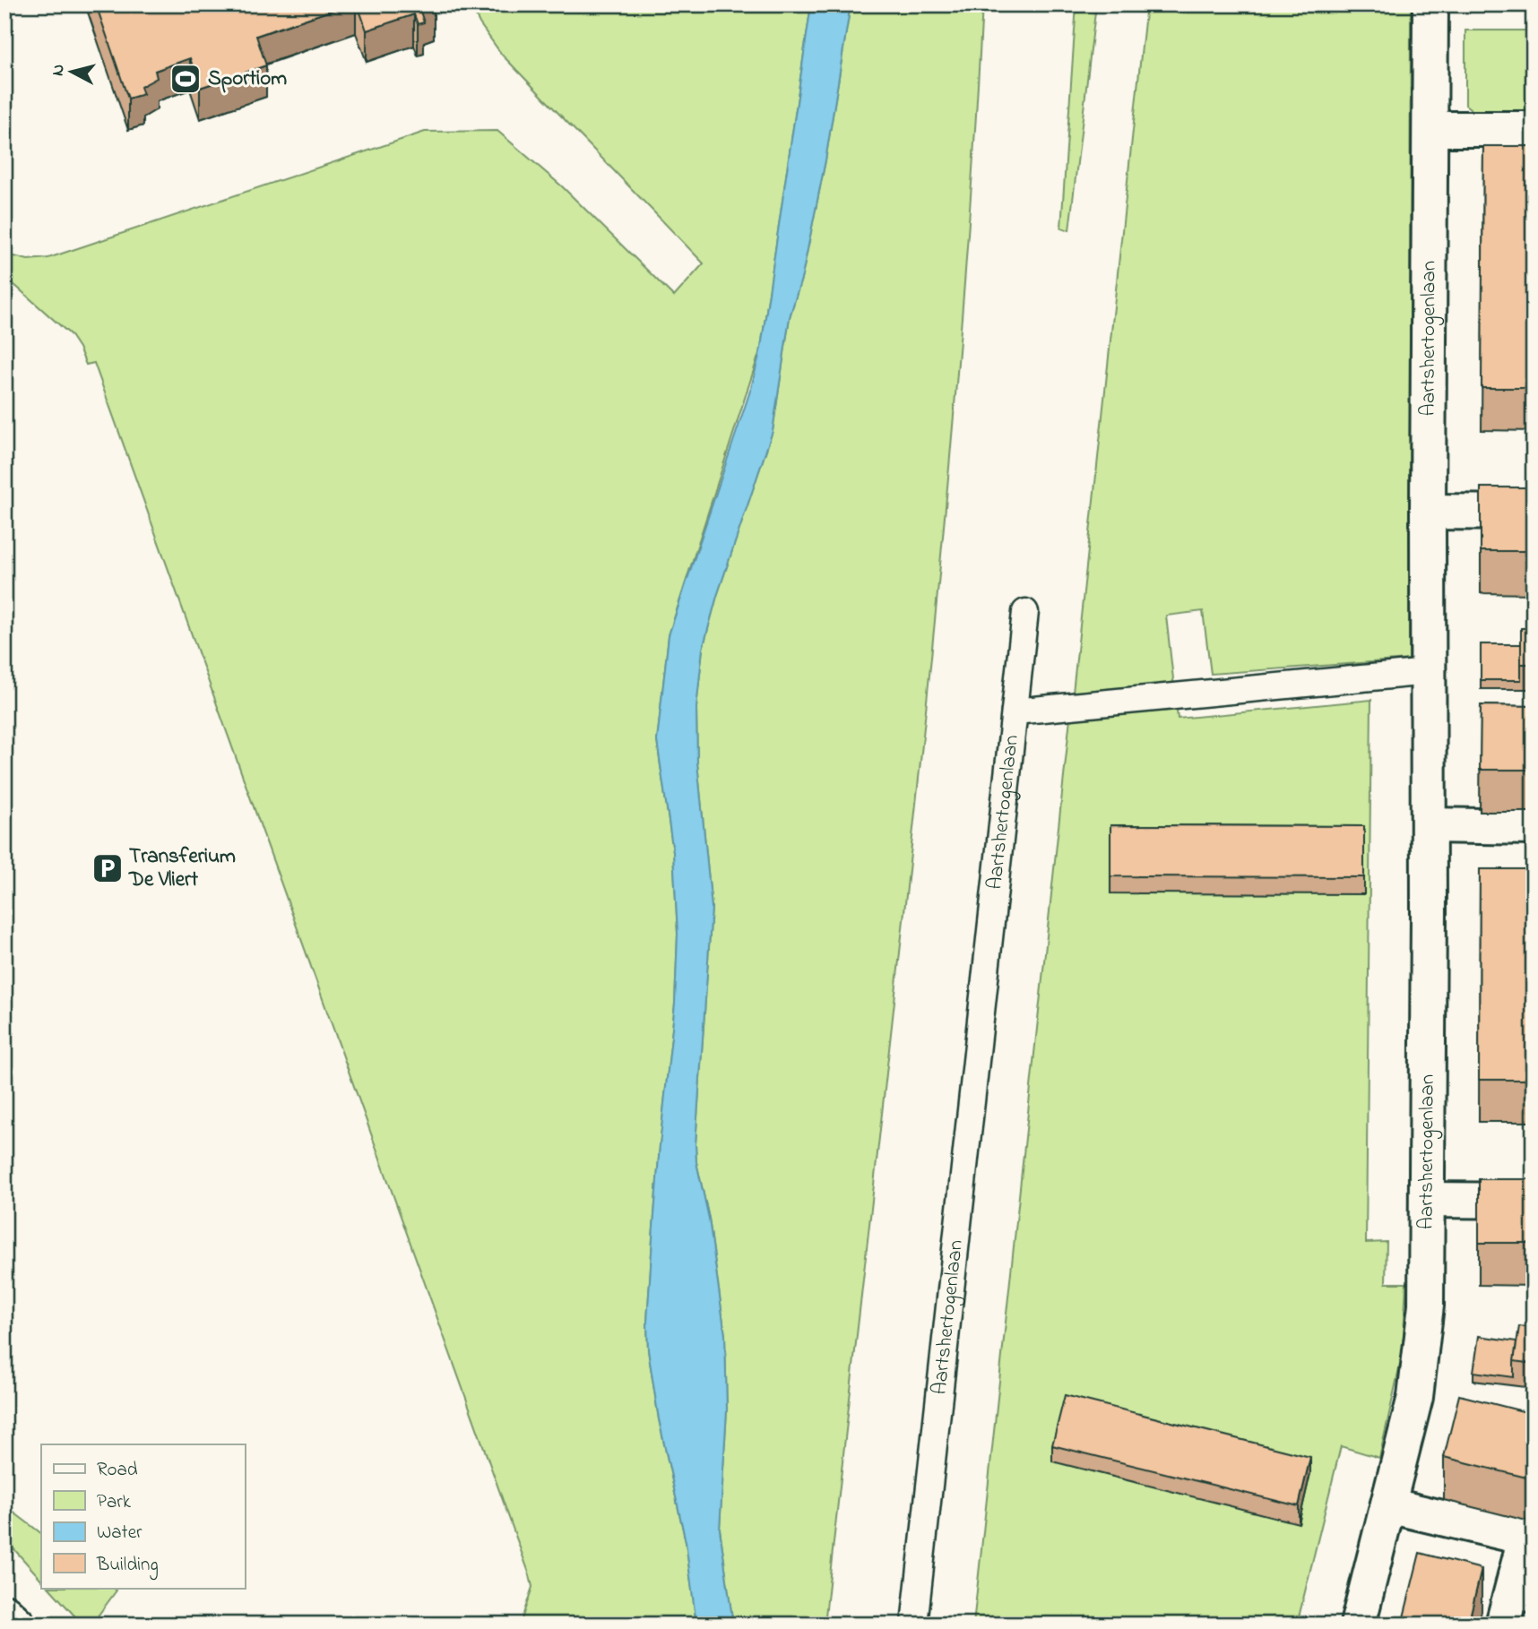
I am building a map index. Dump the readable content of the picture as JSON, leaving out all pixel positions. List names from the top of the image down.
{
  "streets": {
    "street": ["Aartshertogenlaan"]
  },
  "places": {
    "sports": ["Sportiom"],
    "parking": ["Transferium De Vliert"]
  },
  "legend": [
    "Road",
    "Park",
    "Water",
    "Building"
  ],
  "north": "left"
}
